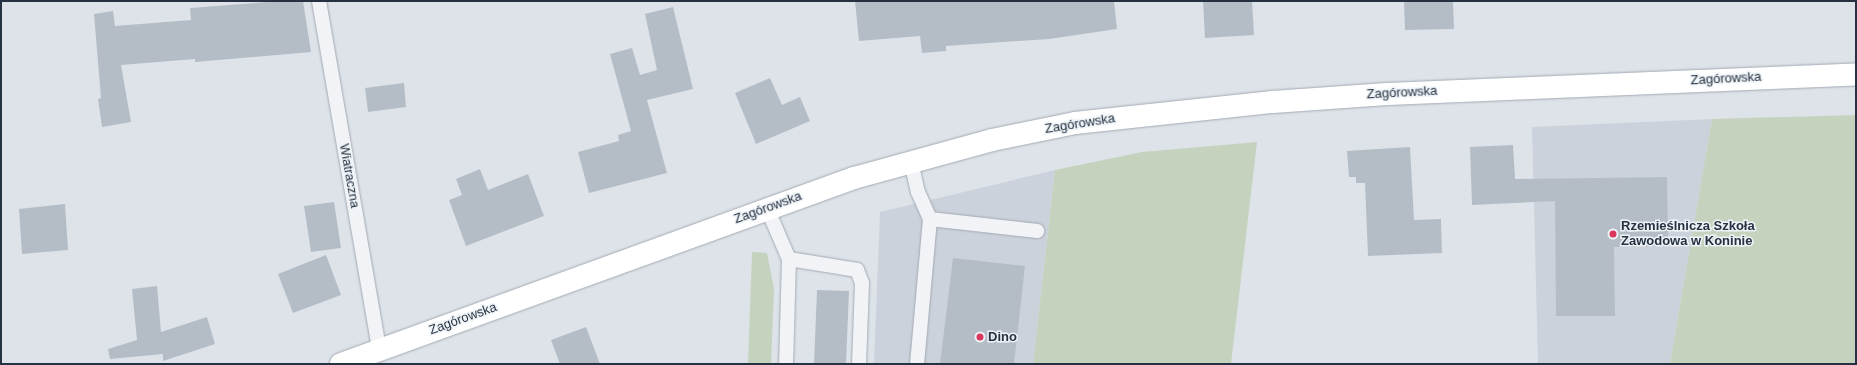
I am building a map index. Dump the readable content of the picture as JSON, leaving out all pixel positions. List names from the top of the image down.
{
  "streets": {
    "street": ["Zagórowska"],
    "lane": ["Wiatraczna"]
  },
  "crossings": [
    ["Zagórowska", "Wiatraczna"]
  ],
  "places": ["Rzemieślnicza Szkoła Zawodowa w Koninie", "Dino"]
}
